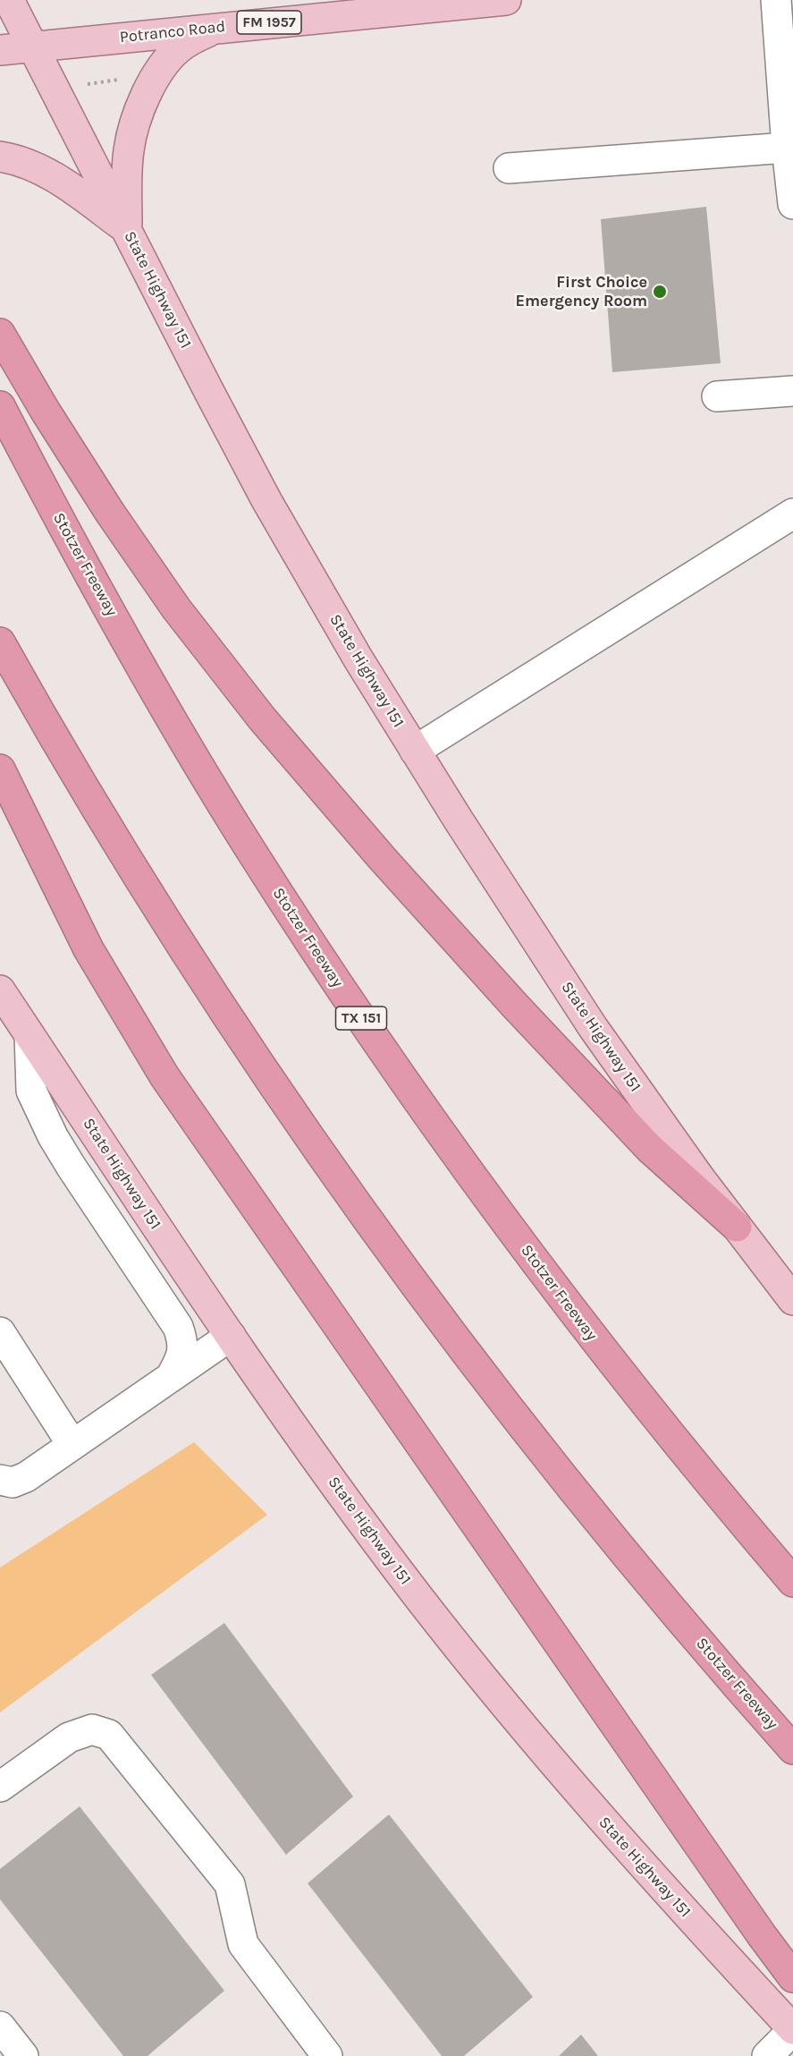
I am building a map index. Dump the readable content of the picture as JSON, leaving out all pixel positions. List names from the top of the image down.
{
  "streets": {
    "highway": ["Stotzer Freeway", "TX 151"],
    "main road": ["FM 1957", "Potranco Road", "State Highway 151"]
  },
  "crossings": [
    ["Potranco Road", "State Highway 151"]
  ],
  "places": ["First Choice Emergency Room"]
}
